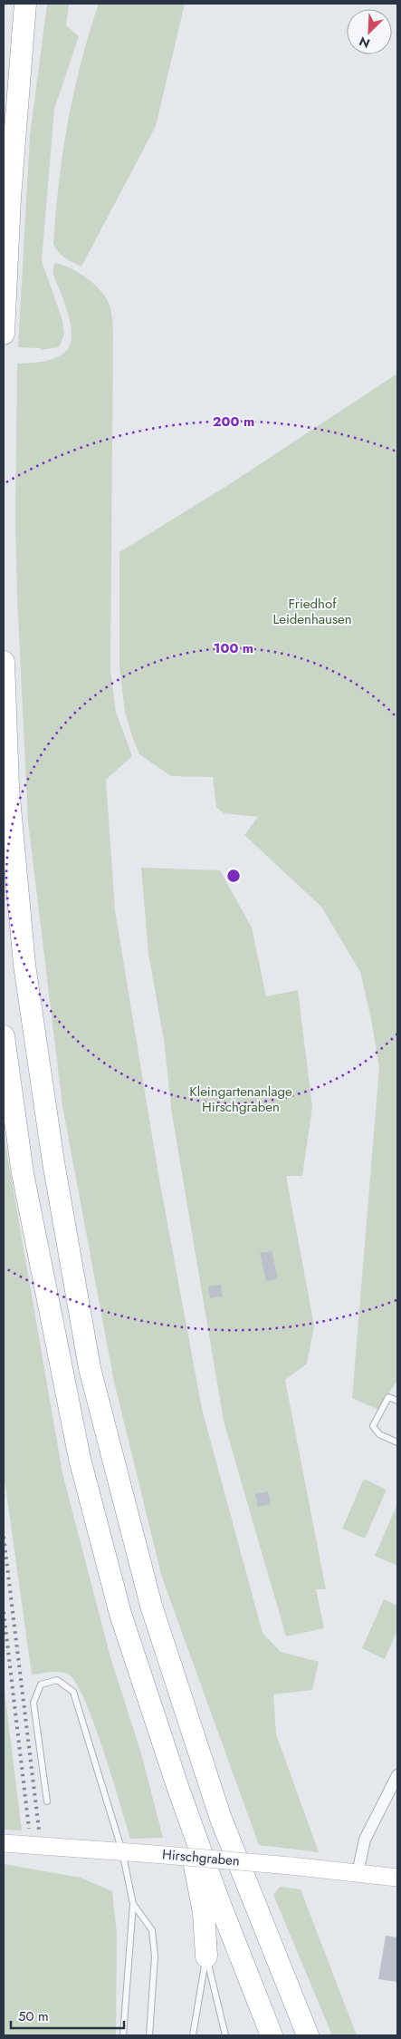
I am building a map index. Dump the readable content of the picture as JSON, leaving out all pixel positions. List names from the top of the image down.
{
  "streets": {
    "street": ["Hirschgraben"]
  },
  "parks": ["Friedhof Leidenhausen", "Kleingartenanlage Hirschgraben"],
  "scale_bar": "50 m",
  "north": "bottom left",
  "rings": ["200 m", "100 m"]
}
